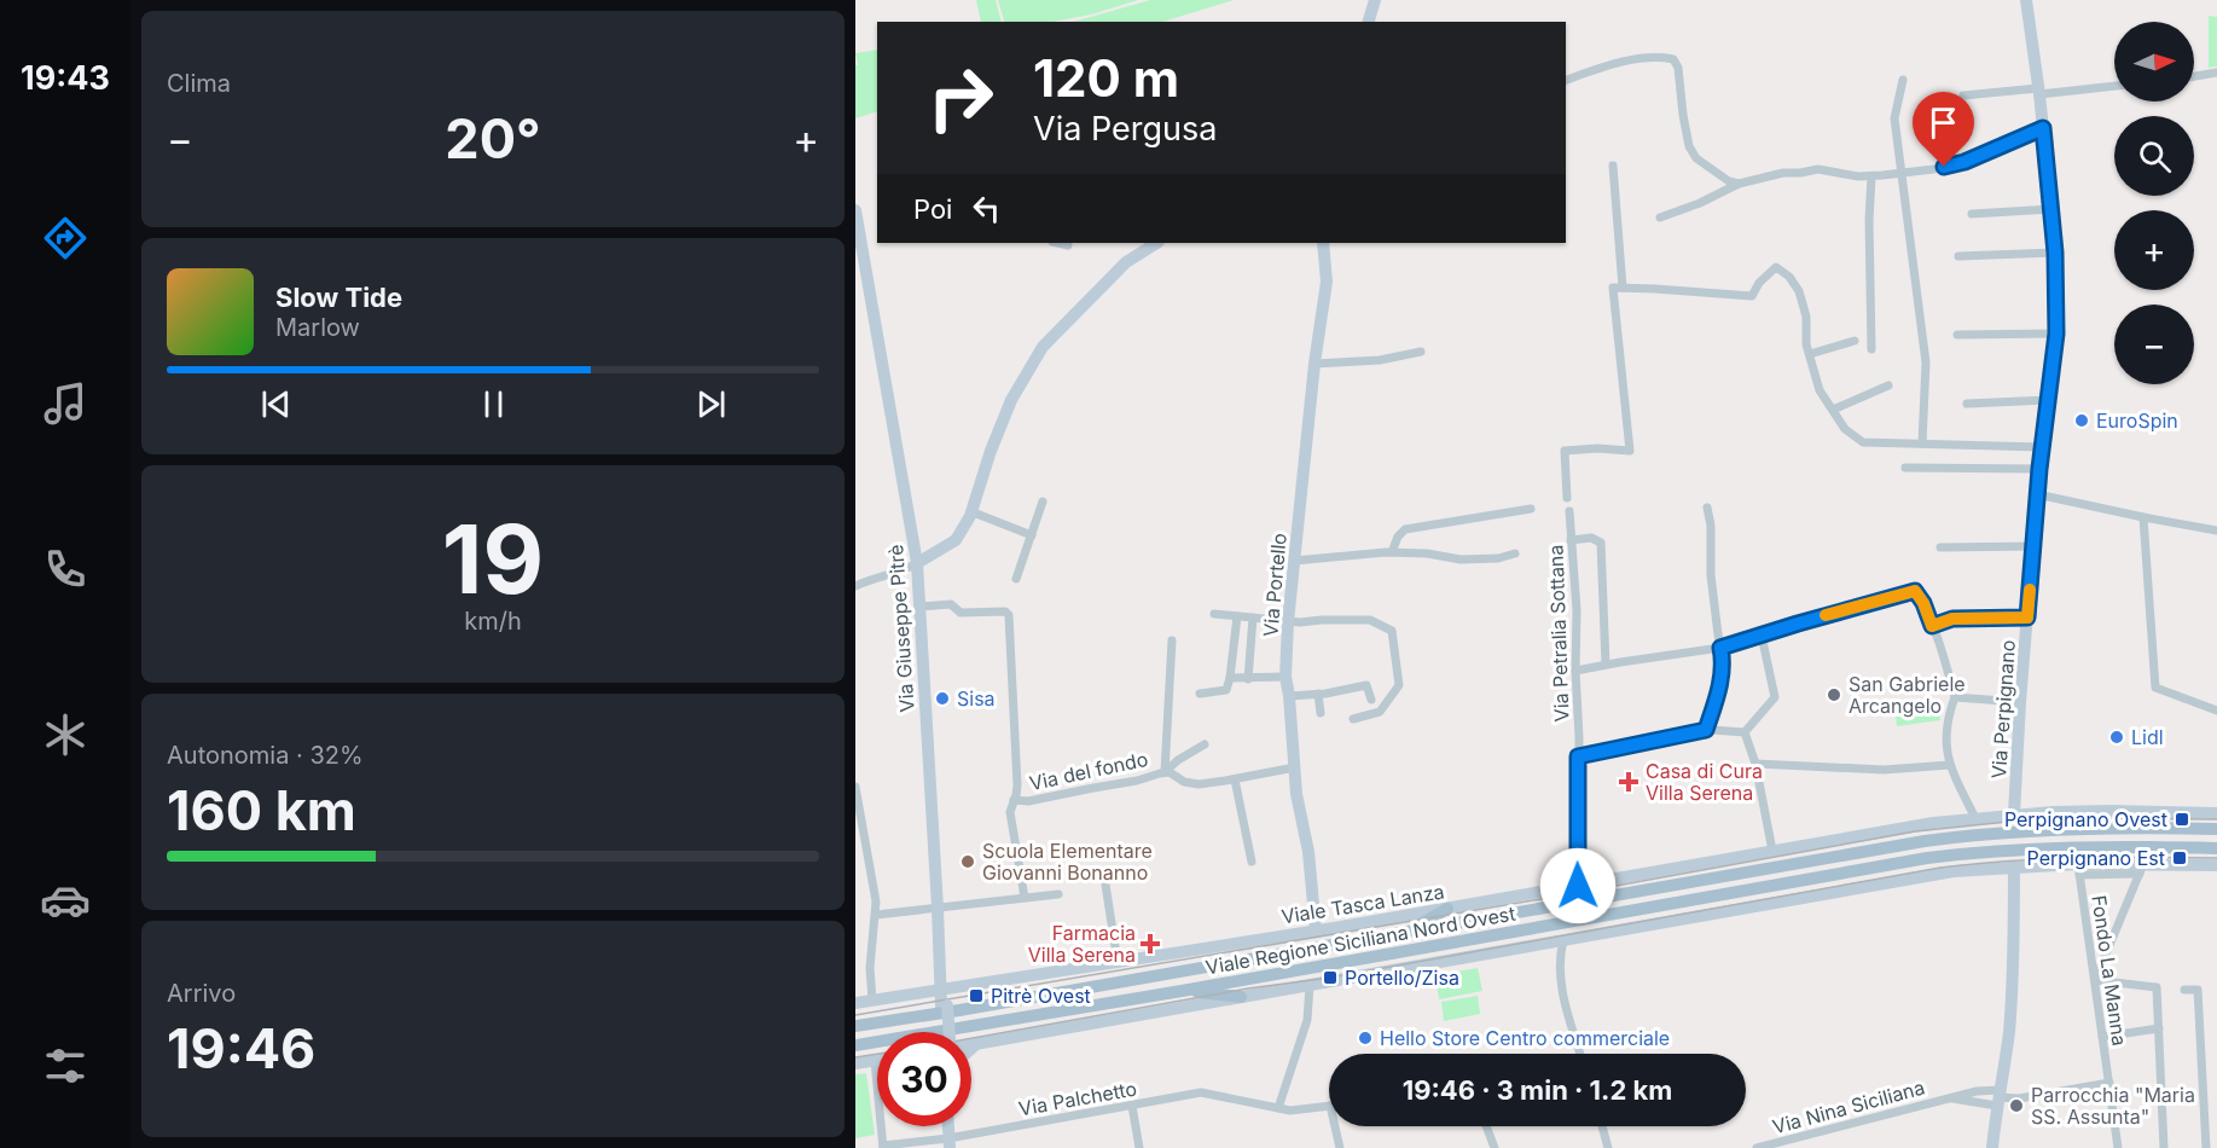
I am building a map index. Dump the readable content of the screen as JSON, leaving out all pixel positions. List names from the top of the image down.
{
  "streets": {
    "main road": ["Viale Regione Siciliana Nord Ovest"],
    "street": [
      "Via Portello",
      "Via Giuseppe Pitrè",
      "Via Petralia Sottana",
      "Via Perpignano",
      "Via del fondo",
      "Viale Tasca Lanza",
      "Fondo La Manna",
      "Via Palchetto",
      "Via Nina Siciliana"
    ]
  },
  "crossings": [
    ["Via Portello", "Viale Tasca Lanza"],
    ["Via Petralia Sottana", "Viale Tasca Lanza"],
    ["Viale Regione Siciliana Nord Ovest", "Fondo La Manna"]
  ],
  "places": {
    "other": [
      "EuroSpin",
      "San Gabriele Arcangelo",
      "Sisa",
      "Lidl",
      "Scuola Elementare Giovanni Bonanno",
      "Hello Store Centro commerciale",
      "Parrocchia \"Maria SS. Assunta\""
    ],
    "health": ["Casa di Cura Villa Serena", "Farmacia Villa Serena"],
    "transit": [
      "Perpignano Ovest",
      "Perpignano Est",
      "Portello/Zisa",
      "Pitrè Ovest"
    ]
  },
  "north": "right",
  "page": {
    "tabs": "19:43",
    "tile": [
      "Clima",
      ["19", "km/h"],
      ["Autonomia · 32%", "160 km"],
      ["Arrivo", "19:46"]
    ],
    "map_buttons": ["+", "−"],
    "turn": ["120 m", "Via Pergusa"],
    "heat": ["−", "20°", "+"],
    "then": "Poi",
    "song": ["Slow Tide", "Marlow"],
    "limit": "30",
    "trip": "19:46 · 3 min · 1.2 km"
  }
}
